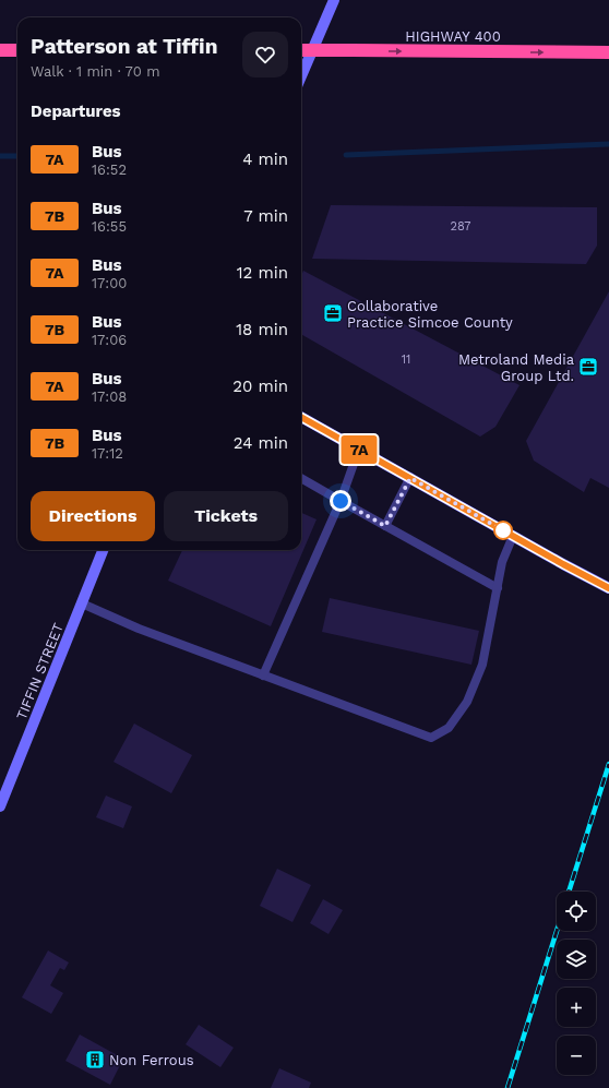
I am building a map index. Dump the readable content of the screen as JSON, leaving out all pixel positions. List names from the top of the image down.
{
  "streets": {
    "highway": ["HIGHWAY 400"],
    "street": ["TIFFIN STREET"]
  },
  "one_way": ["HIGHWAY 400"],
  "places": {
    "office": ["Collaborative Practice Simcoe County", "Metroland Media Group Ltd."],
    "building": ["Non Ferrous"]
  },
  "lines": ["bus line 7A"],
  "house_numbers": ["287", "11"],
  "page": {
    "on_map": "7A",
    "heading": [
      ["Patterson at Tiffin", "Walk · 1 min · 70 m"],
      "Departures"
    ],
    "list": [
      {
        "mark": "7A",
        "name": "Bus",
        "note": "16:52",
        "value": "4 min"
      },
      {
        "mark": "7B",
        "name": "Bus",
        "note": "16:55",
        "value": "7 min"
      },
      {
        "mark": "7A",
        "name": "Bus",
        "note": "17:00",
        "value": "12 min"
      },
      {
        "mark": "7B",
        "name": "Bus",
        "note": "17:06",
        "value": "18 min"
      },
      {
        "mark": "7A",
        "name": "Bus",
        "note": "17:08",
        "value": "20 min"
      },
      {
        "mark": "7B",
        "name": "Bus",
        "note": "17:12",
        "value": "24 min"
      }
    ],
    "buttons": ["Directions", "Tickets"],
    "map_buttons": ["+", "−"]
  }
}
